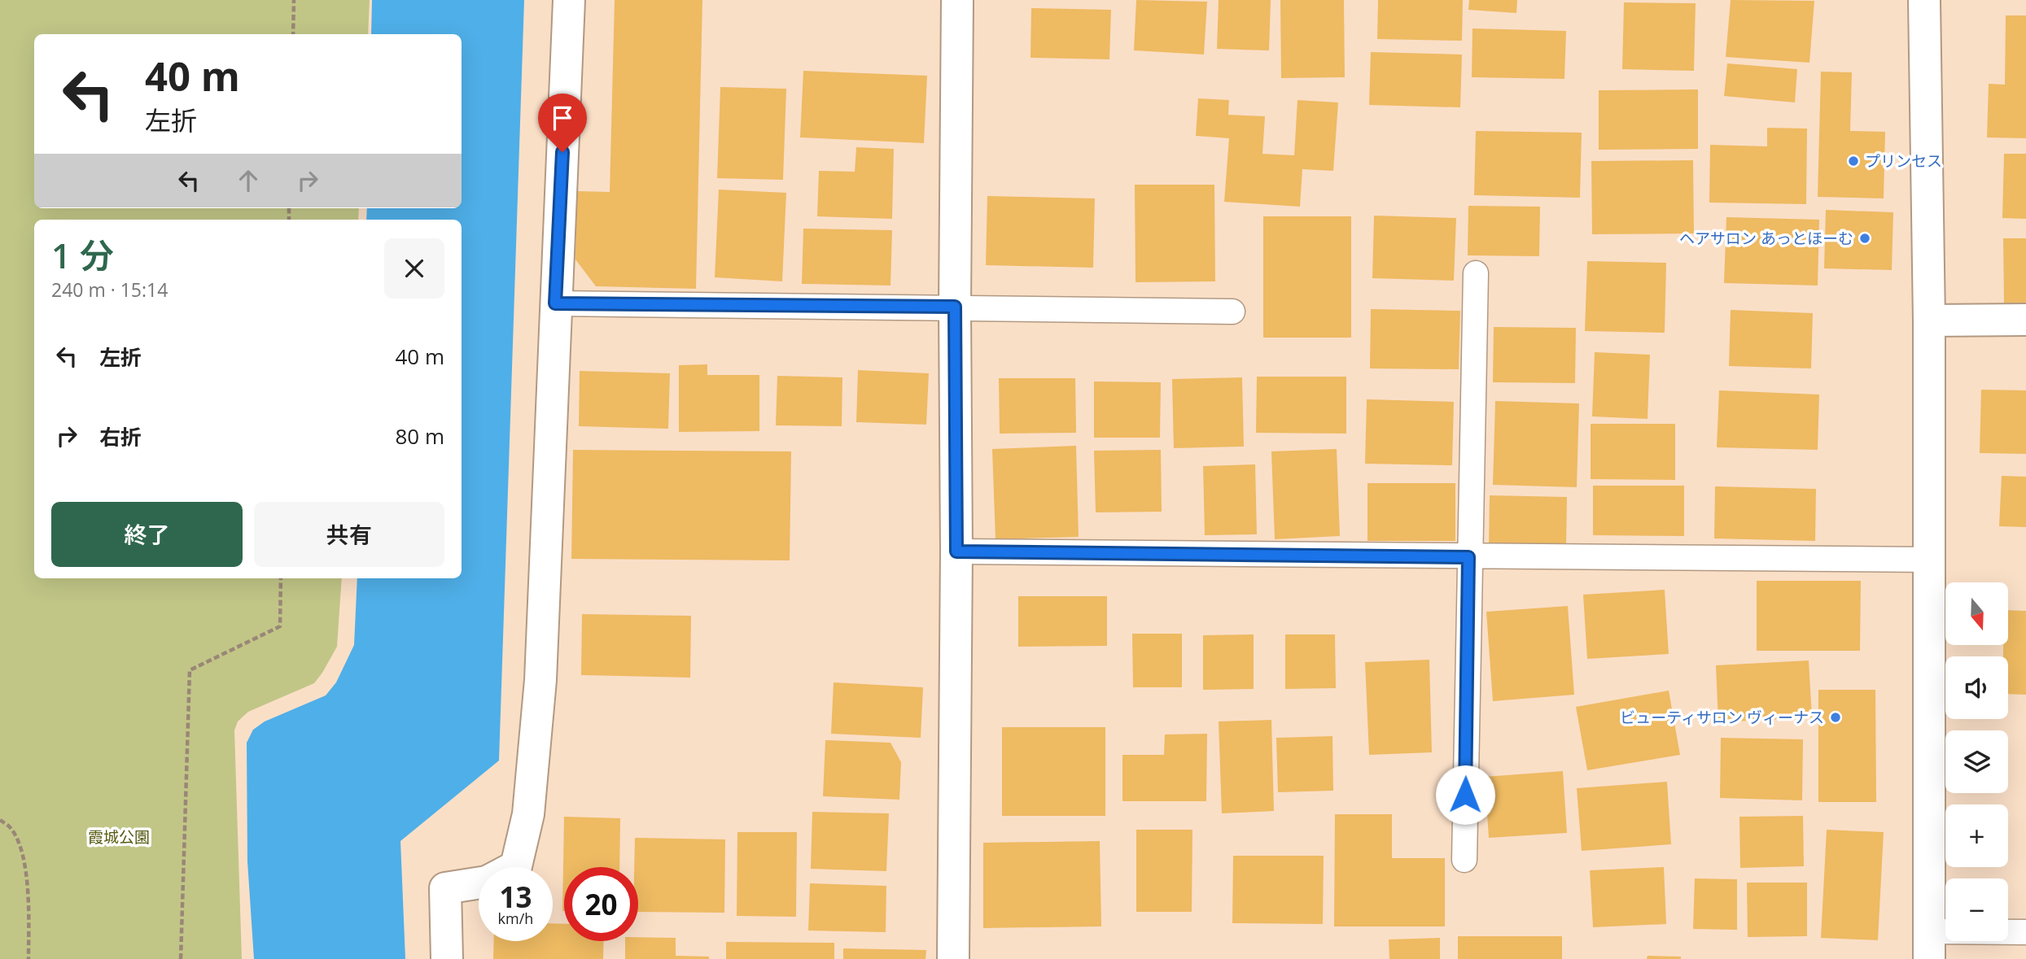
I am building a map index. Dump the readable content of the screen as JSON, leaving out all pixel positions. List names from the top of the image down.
{
  "parks": ["霞城公園"],
  "places": ["プリンセス", "ヘアサロン あっとほーむ", "ビューティサロン ヴィーナス"],
  "north": "bottom",
  "page": {
    "turn": ["40 m", "左折"],
    "heading": ["1 分", "240 m · 15:14"],
    "list": [
      {
        "name": "左折",
        "value": "40 m"
      },
      {
        "name": "右折",
        "value": "80 m"
      }
    ],
    "buttons": ["終了", "共有"],
    "map_buttons": ["+", "−"],
    "speed": "13 km/h",
    "limit": "20"
  }
}
